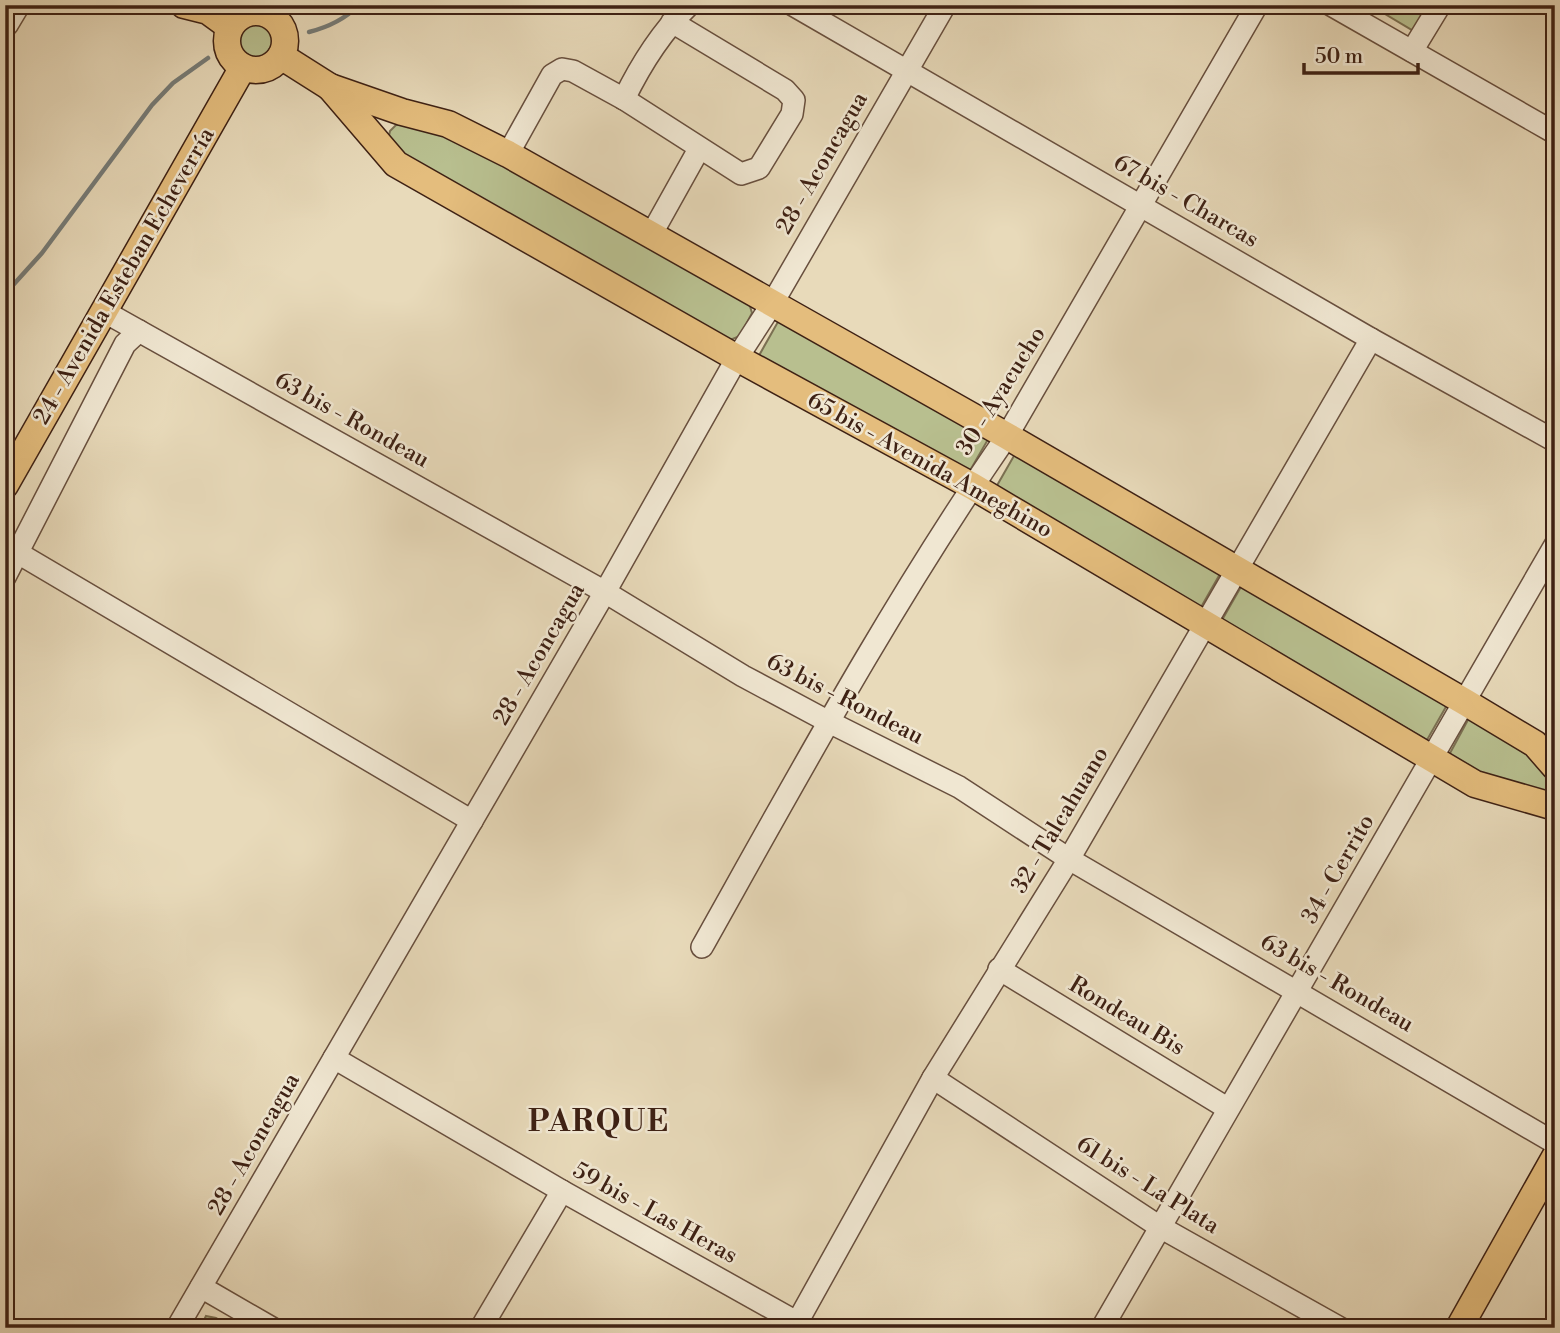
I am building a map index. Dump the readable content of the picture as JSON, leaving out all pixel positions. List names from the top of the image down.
{
  "streets": {
    "main road": ["24 - Avenida Esteban Echeverría", "65 bis - Avenida Ameghino"],
    "street": [
      "28 - Aconcagua",
      "67 bis - Charcas",
      "30 - Ayacucho",
      "63 bis - Rondeau",
      "32 - Talcahuano",
      "34 - Cerrito",
      "Rondeau Bis",
      "61 bis - La Plata",
      "59 bis - Las Heras"
    ]
  },
  "crossings": [
    ["28 - Aconcagua", "67 bis - Charcas"],
    ["28 - Aconcagua", "63 bis - Rondeau"],
    ["28 - Aconcagua", "65 bis - Avenida Ameghino"],
    ["28 - Aconcagua", "59 bis - Las Heras"],
    ["67 bis - Charcas", "30 - Ayacucho"],
    ["67 bis - Charcas", "32 - Talcahuano"],
    ["24 - Avenida Esteban Echeverría", "63 bis - Rondeau"],
    ["24 - Avenida Esteban Echeverría", "65 bis - Avenida Ameghino"],
    ["30 - Ayacucho", "63 bis - Rondeau"],
    ["30 - Ayacucho", "65 bis - Avenida Ameghino"],
    ["63 bis - Rondeau", "32 - Talcahuano"],
    ["63 bis - Rondeau", "34 - Cerrito"],
    ["65 bis - Avenida Ameghino", "32 - Talcahuano"],
    ["65 bis - Avenida Ameghino", "34 - Cerrito"],
    ["32 - Talcahuano", "Rondeau Bis"],
    ["32 - Talcahuano", "61 bis - La Plata"],
    ["32 - Talcahuano", "59 bis - Las Heras"],
    ["34 - Cerrito", "Rondeau Bis"],
    ["34 - Cerrito", "61 bis - La Plata"]
  ],
  "districts": ["PARQUE"],
  "scale_bar": "50 m"
}
